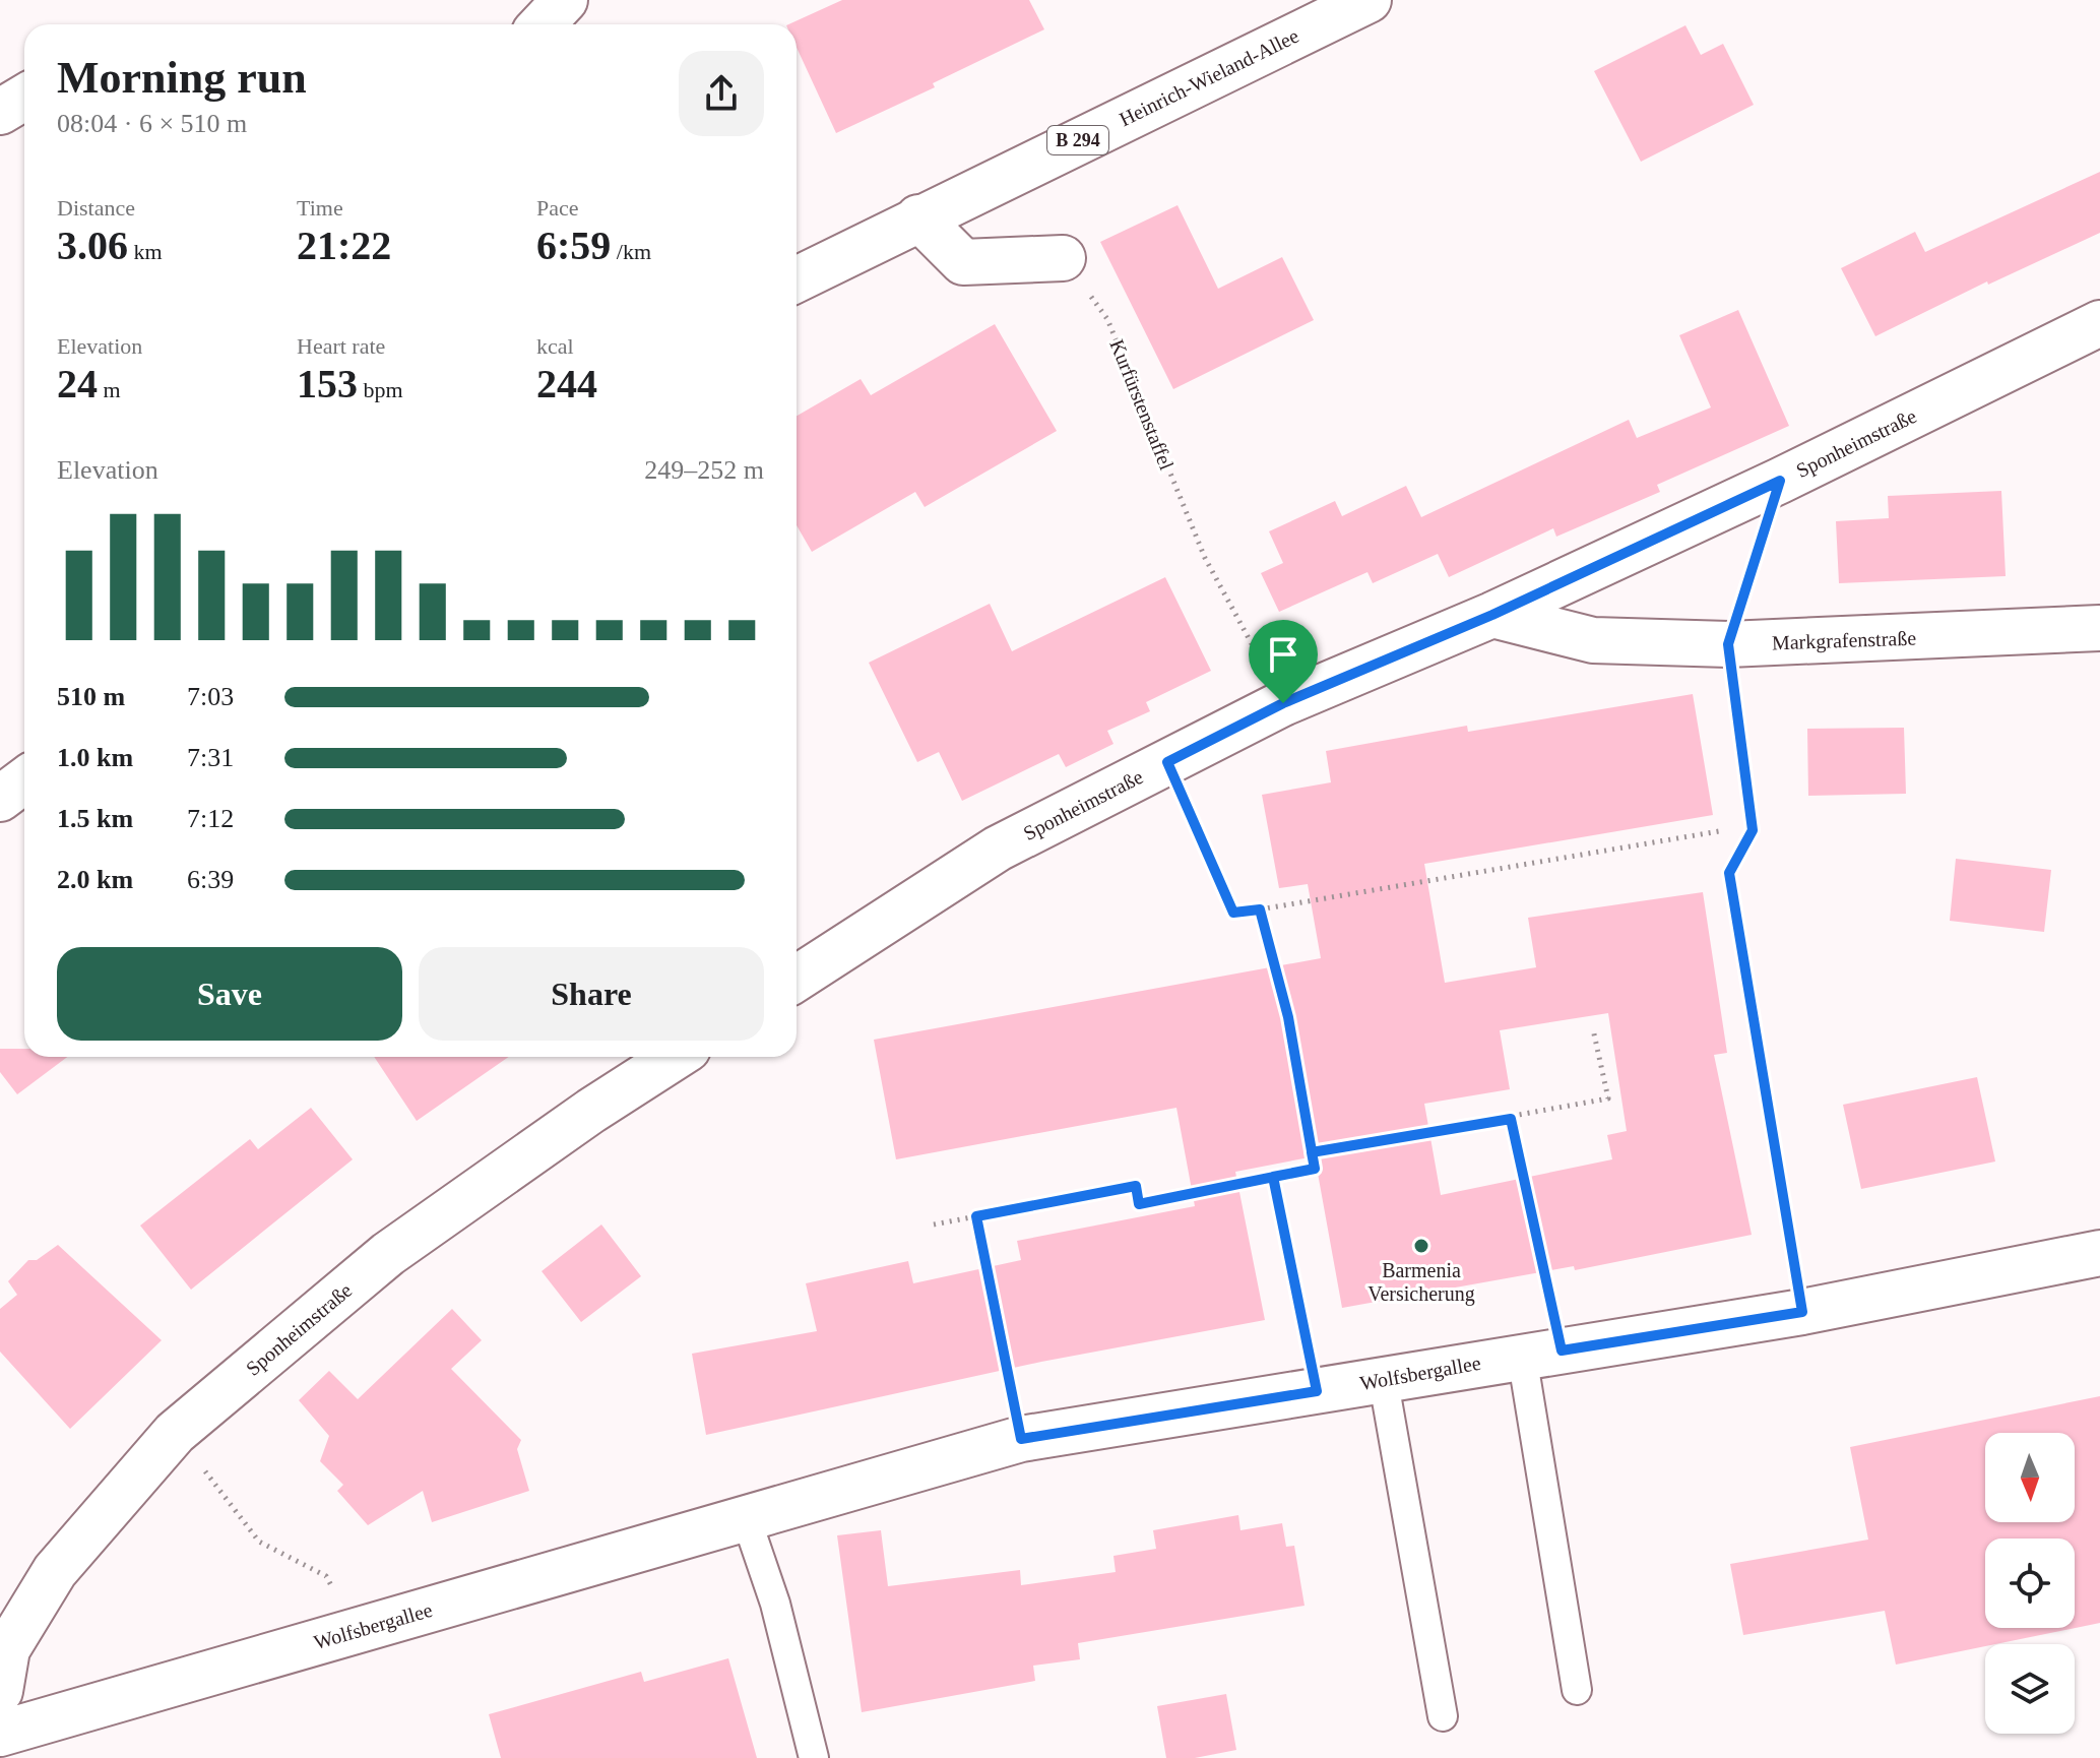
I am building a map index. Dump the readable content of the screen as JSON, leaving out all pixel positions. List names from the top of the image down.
{
  "streets": {
    "street": [
      "Heinrich-Wieland-Allee",
      "B 294",
      "Sponheimstraße",
      "Markgrafenstraße",
      "Wolfsbergallee"
    ],
    "path": ["Kurfürstenstaffel"]
  },
  "crossings": [
    ["Kurfürstenstaffel", "Sponheimstraße"],
    ["Sponheimstraße", "Markgrafenstraße"]
  ],
  "places": ["Barmenia Versicherung"],
  "north": "bottom",
  "page": {
    "heading": ["Morning run", "08:04 · 6 × 510 m"],
    "stats": [
      ["Distance", "3.06 km"],
      ["Time", "21:22"],
      ["Pace", "6:59 /km"],
      ["Elevation", "24 m"],
      ["Heart rate", "153 bpm"],
      ["kcal", "244"]
    ],
    "chart": ["Elevation", "249–252 m"],
    "list": [
      {
        "name": "510 m",
        "note": "7:03"
      },
      {
        "name": "1.0 km",
        "note": "7:31"
      },
      {
        "name": "1.5 km",
        "note": "7:12"
      },
      {
        "name": "2.0 km",
        "note": "6:39"
      }
    ],
    "buttons": ["Save", "Share"]
  }
}
